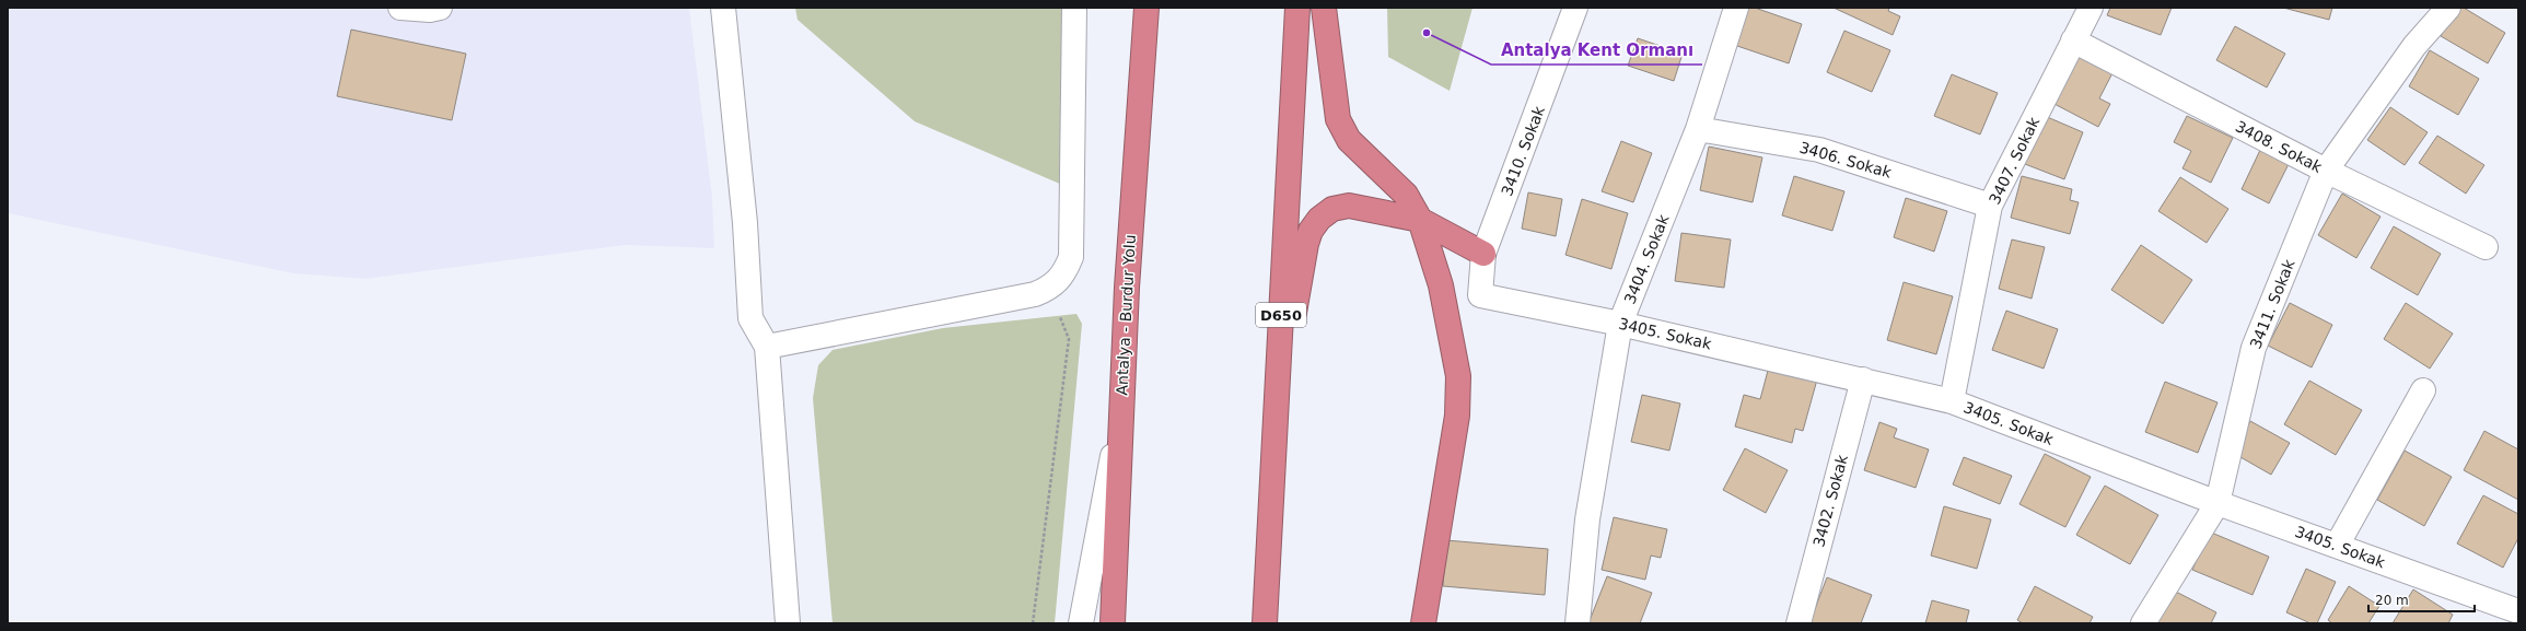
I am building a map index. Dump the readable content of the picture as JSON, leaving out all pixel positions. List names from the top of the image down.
{
  "streets": {
    "highway": ["Antalya - Burdur Yolu", "D650"],
    "street": [
      "3408. Sokak",
      "3410. Sokak",
      "3406. Sokak",
      "3407. Sokak",
      "3404. Sokak",
      "3411. Sokak",
      "3405. Sokak",
      "3402. Sokak"
    ]
  },
  "crossings": [
    ["3408. Sokak", "3407. Sokak"],
    ["3408. Sokak", "3411. Sokak"],
    ["3410. Sokak", "3405. Sokak"],
    ["3406. Sokak", "3407. Sokak"],
    ["3406. Sokak", "3404. Sokak"],
    ["3407. Sokak", "3405. Sokak"],
    ["3404. Sokak", "3405. Sokak"],
    ["3411. Sokak", "3405. Sokak"],
    ["3405. Sokak", "3402. Sokak"]
  ],
  "places": ["Antalya Kent Ormanı"],
  "scale_bar": "20 m"
}
